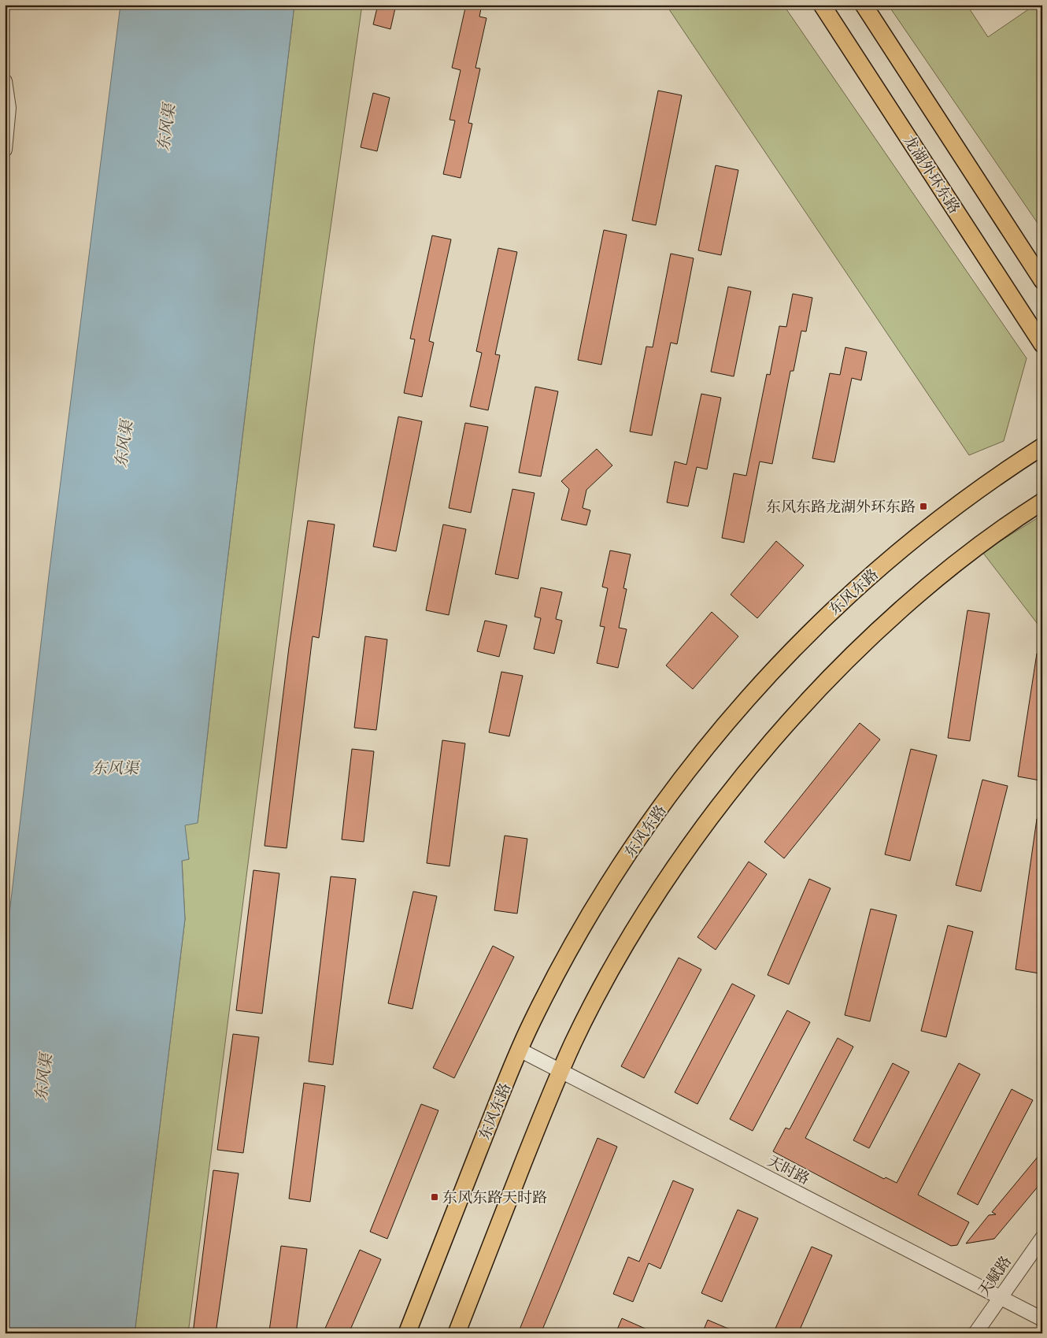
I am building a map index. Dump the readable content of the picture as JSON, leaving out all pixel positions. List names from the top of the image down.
{
  "streets": {
    "main road": ["龙湖外环东路", "东风东路"],
    "street": ["天时路", "天赋路"]
  },
  "crossings": [
    ["东风东路", "天时路"],
    ["天时路", "天赋路"]
  ],
  "water": ["东风渠"],
  "places": {
    "transit": ["东风东路龙湖外环东路", "东风东路天时路"]
  }
}
